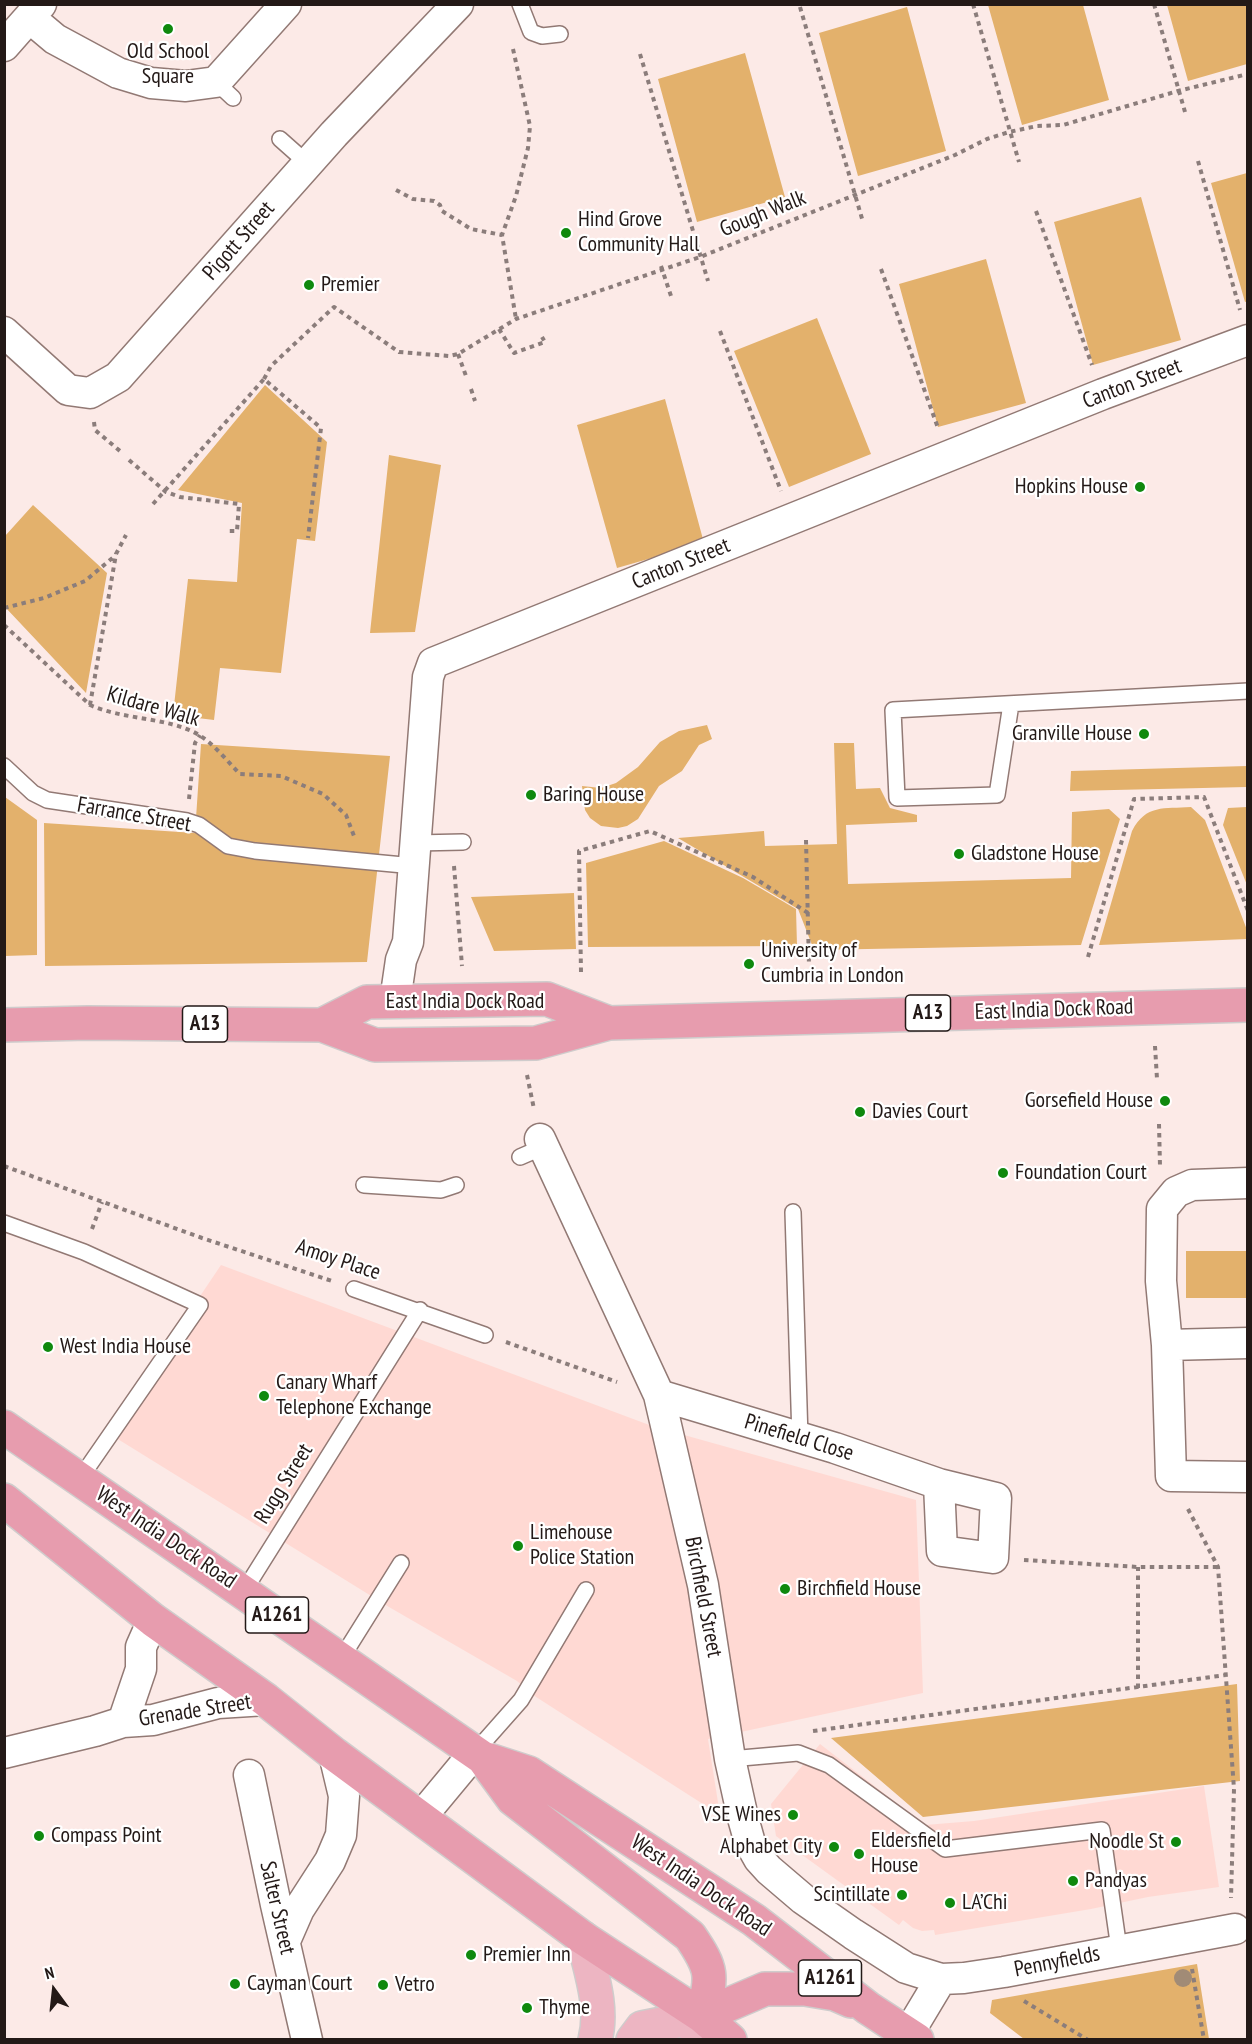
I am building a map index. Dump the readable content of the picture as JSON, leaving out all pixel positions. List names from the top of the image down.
{
  "streets": {
    "highway": [
      "East India Dock Road",
      "A13",
      "West India Dock Road",
      "A1261"
    ],
    "street": [
      "Pigott Street",
      "Canton Street",
      "Pinefield Close",
      "Birchfield Street",
      "Grenade Street",
      "Salter Street",
      "Pennyfields"
    ],
    "lane": ["Farrance Street", "Amoy Place", "Rugg Street"],
    "path": ["Gough Walk", "Kildare Walk"]
  },
  "crossings": [
    ["Canton Street", "Farrance Street"],
    ["Canton Street", "East India Dock Road"],
    ["Amoy Place", "Rugg Street"],
    ["Pinefield Close", "Birchfield Street"],
    ["Rugg Street", "West India Dock Road"],
    ["West India Dock Road", "A1261"],
    ["Birchfield Street", "Pennyfields"]
  ],
  "places": [
    "Old School Square",
    "Hind Grove Community Hall",
    "Premier",
    "Hopkins House",
    "Granville House",
    "Baring House",
    "Gladstone House",
    "University of Cumbria in London",
    "Gorsefield House",
    "Davies Court",
    "Foundation Court",
    "West India House",
    "Canary Wharf Telephone Exchange",
    "Limehouse Police Station",
    "Birchfield House",
    "VSE Wines",
    "Compass Point",
    "Noodle St",
    "Alphabet City",
    "Eldersfield House",
    "Pandyas",
    "Scintillate",
    "LA’Chi",
    "Premier Inn",
    "Cayman Court",
    "Vetro",
    "Thyme"
  ],
  "north": "top"
}
